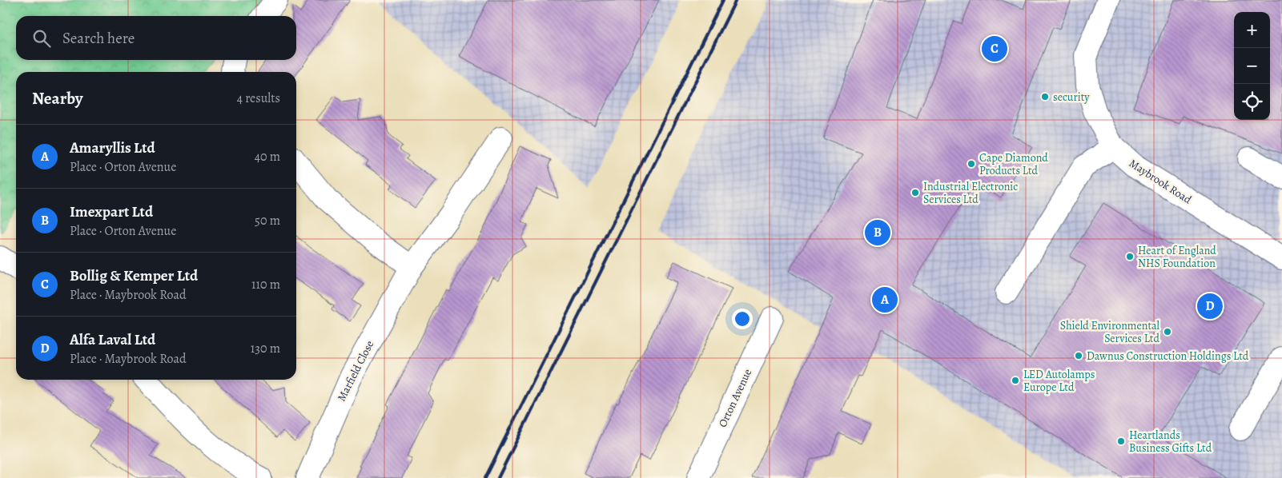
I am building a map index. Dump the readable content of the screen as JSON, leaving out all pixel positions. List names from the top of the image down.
{
  "streets": {
    "street": ["Maybrook Road", "Marfield Close", "Orton Avenue"]
  },
  "places": [
    "security",
    "Cape Diamond Products Ltd",
    "Industrial Electronic Services Ltd",
    "Heart of England NHS Foundation",
    "Shield Environmental Services Ltd",
    "Dawnus Construction Holdings Ltd",
    "LED Autolamps Europe Ltd",
    "Heartlands Business Gifts Ltd"
  ],
  "page": {
    "map_buttons": ["+", "−"],
    "search": "Search here",
    "pins": [
      "C",
      "B",
      "A",
      "D"
    ],
    "heading": ["Nearby", "4 results"],
    "list": [
      {
        "mark": "A",
        "name": "Amaryllis Ltd",
        "note": "Place · Orton Avenue",
        "value": "40 m"
      },
      {
        "mark": "B",
        "name": "Imexpart Ltd",
        "note": "Place · Orton Avenue",
        "value": "50 m"
      },
      {
        "mark": "C",
        "name": "Bollig & Kemper Ltd",
        "note": "Place · Maybrook Road",
        "value": "110 m"
      },
      {
        "mark": "D",
        "name": "Alfa Laval Ltd",
        "note": "Place · Maybrook Road",
        "value": "130 m"
      }
    ]
  }
}
